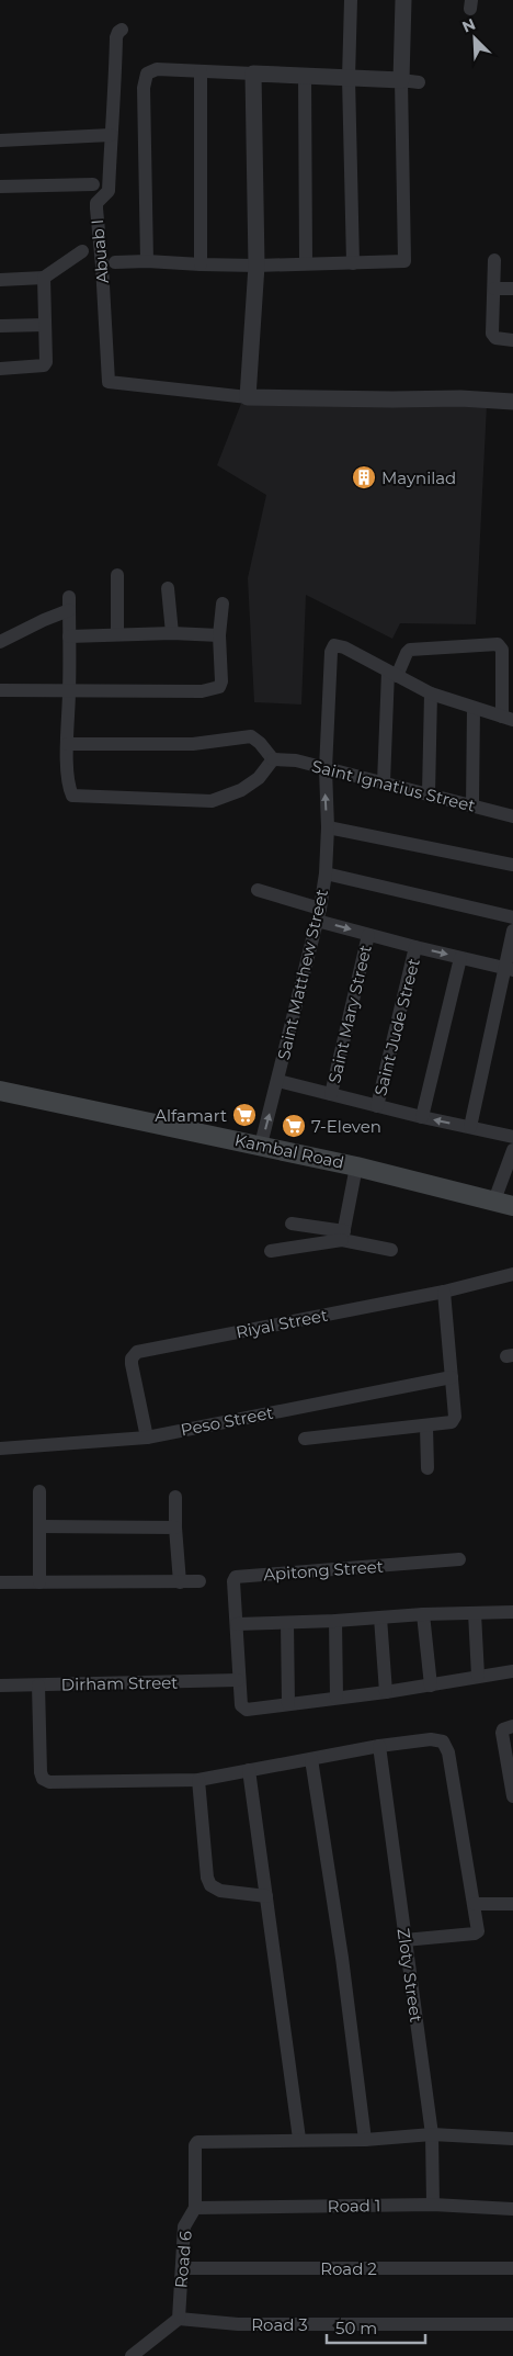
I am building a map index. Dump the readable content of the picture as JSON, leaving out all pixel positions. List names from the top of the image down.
{
  "streets": {
    "main road": ["Kambal Road"],
    "street": [
      "Abuab I",
      "Saint Ignatius Street",
      "Saint Matthew Street",
      "Saint Mary Street",
      "Saint Jude Street",
      "Riyal Street",
      "Peso Street",
      "Apitong Street",
      "Dirham Street",
      "Zloty Street",
      "Road 1",
      "Road 6",
      "Road 2",
      "Road 3"
    ]
  },
  "crossings": [
    ["Saint Ignatius Street", "Saint Matthew Street"],
    ["Saint Matthew Street", "Kambal Road"],
    ["Riyal Street", "Peso Street"],
    ["Zloty Street", "Road 1"],
    ["Road 1", "Road 6"],
    ["Road 6", "Road 2"],
    ["Road 6", "Road 3"]
  ],
  "places": {
    "building": ["Maynilad"],
    "supermarket": ["Alfamart", "7-Eleven"]
  },
  "scale_bar": "50 m",
  "north": "top left"
}
